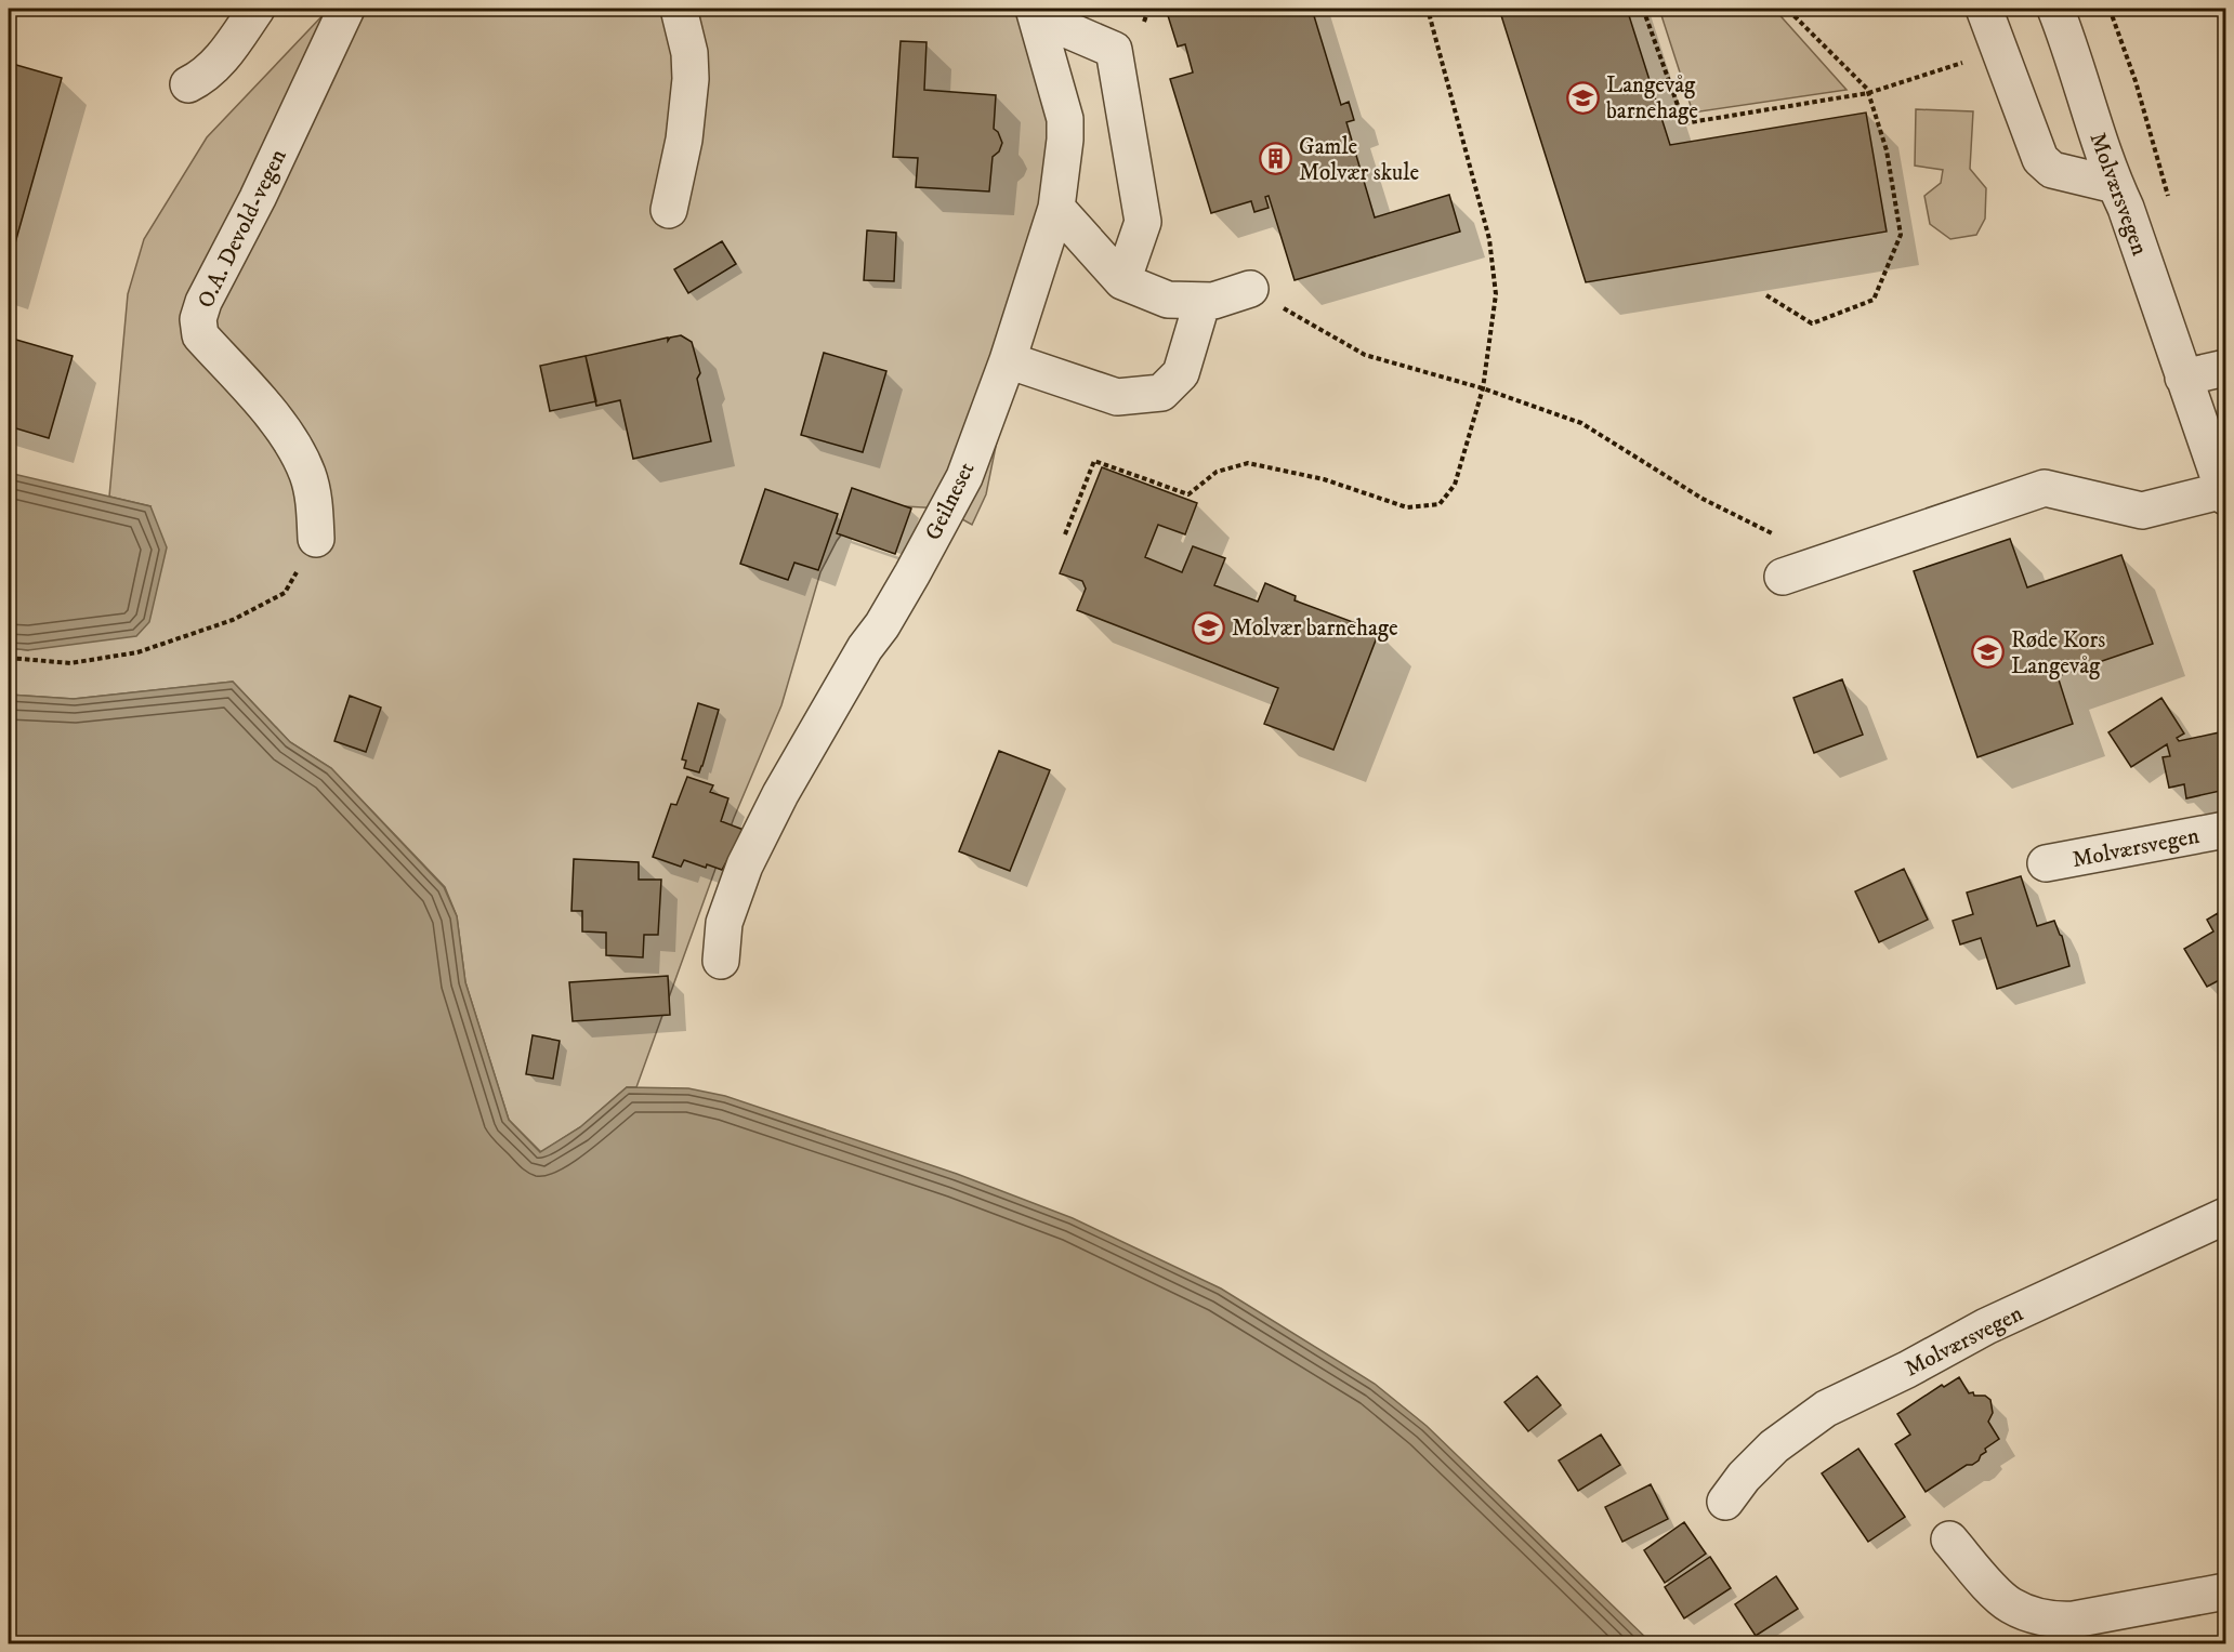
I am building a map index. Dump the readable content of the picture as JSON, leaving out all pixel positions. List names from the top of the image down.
{
  "streets": {
    "street": ["Molværsvegen", "O.A. Devold-vegen", "Geilneset"]
  },
  "places": {
    "school or university": ["Langevåg barnehage", "Molvær barnehage", "Røde Kors Langevåg"],
    "building": ["Gamle Molvær skule"]
  }
}
